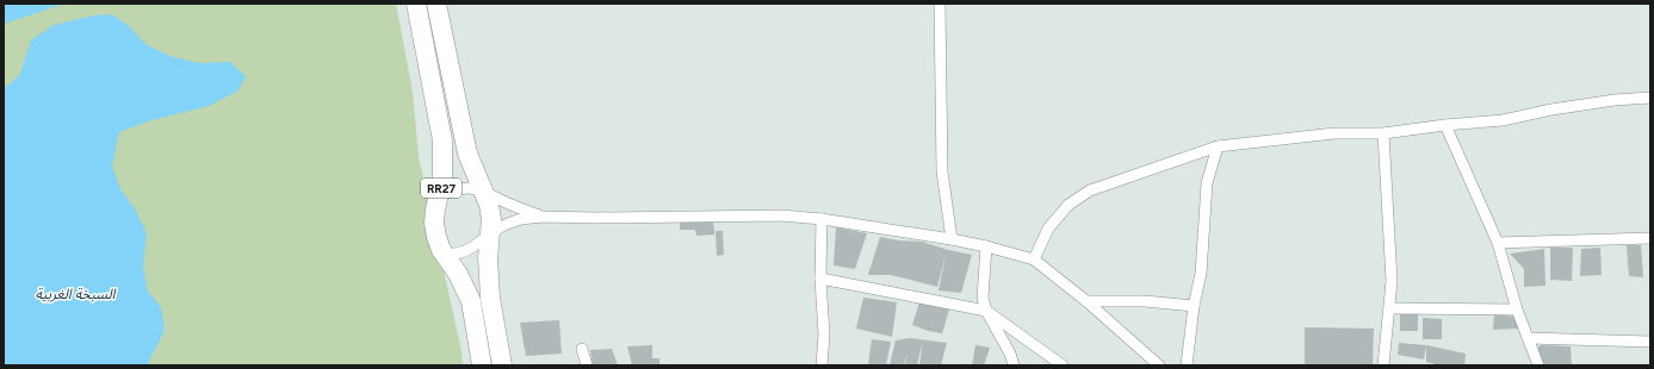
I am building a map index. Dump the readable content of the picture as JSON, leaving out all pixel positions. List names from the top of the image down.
{
  "streets": {
    "highway": ["RR27"]
  },
  "water": ["السبخة الغربية"]
}
